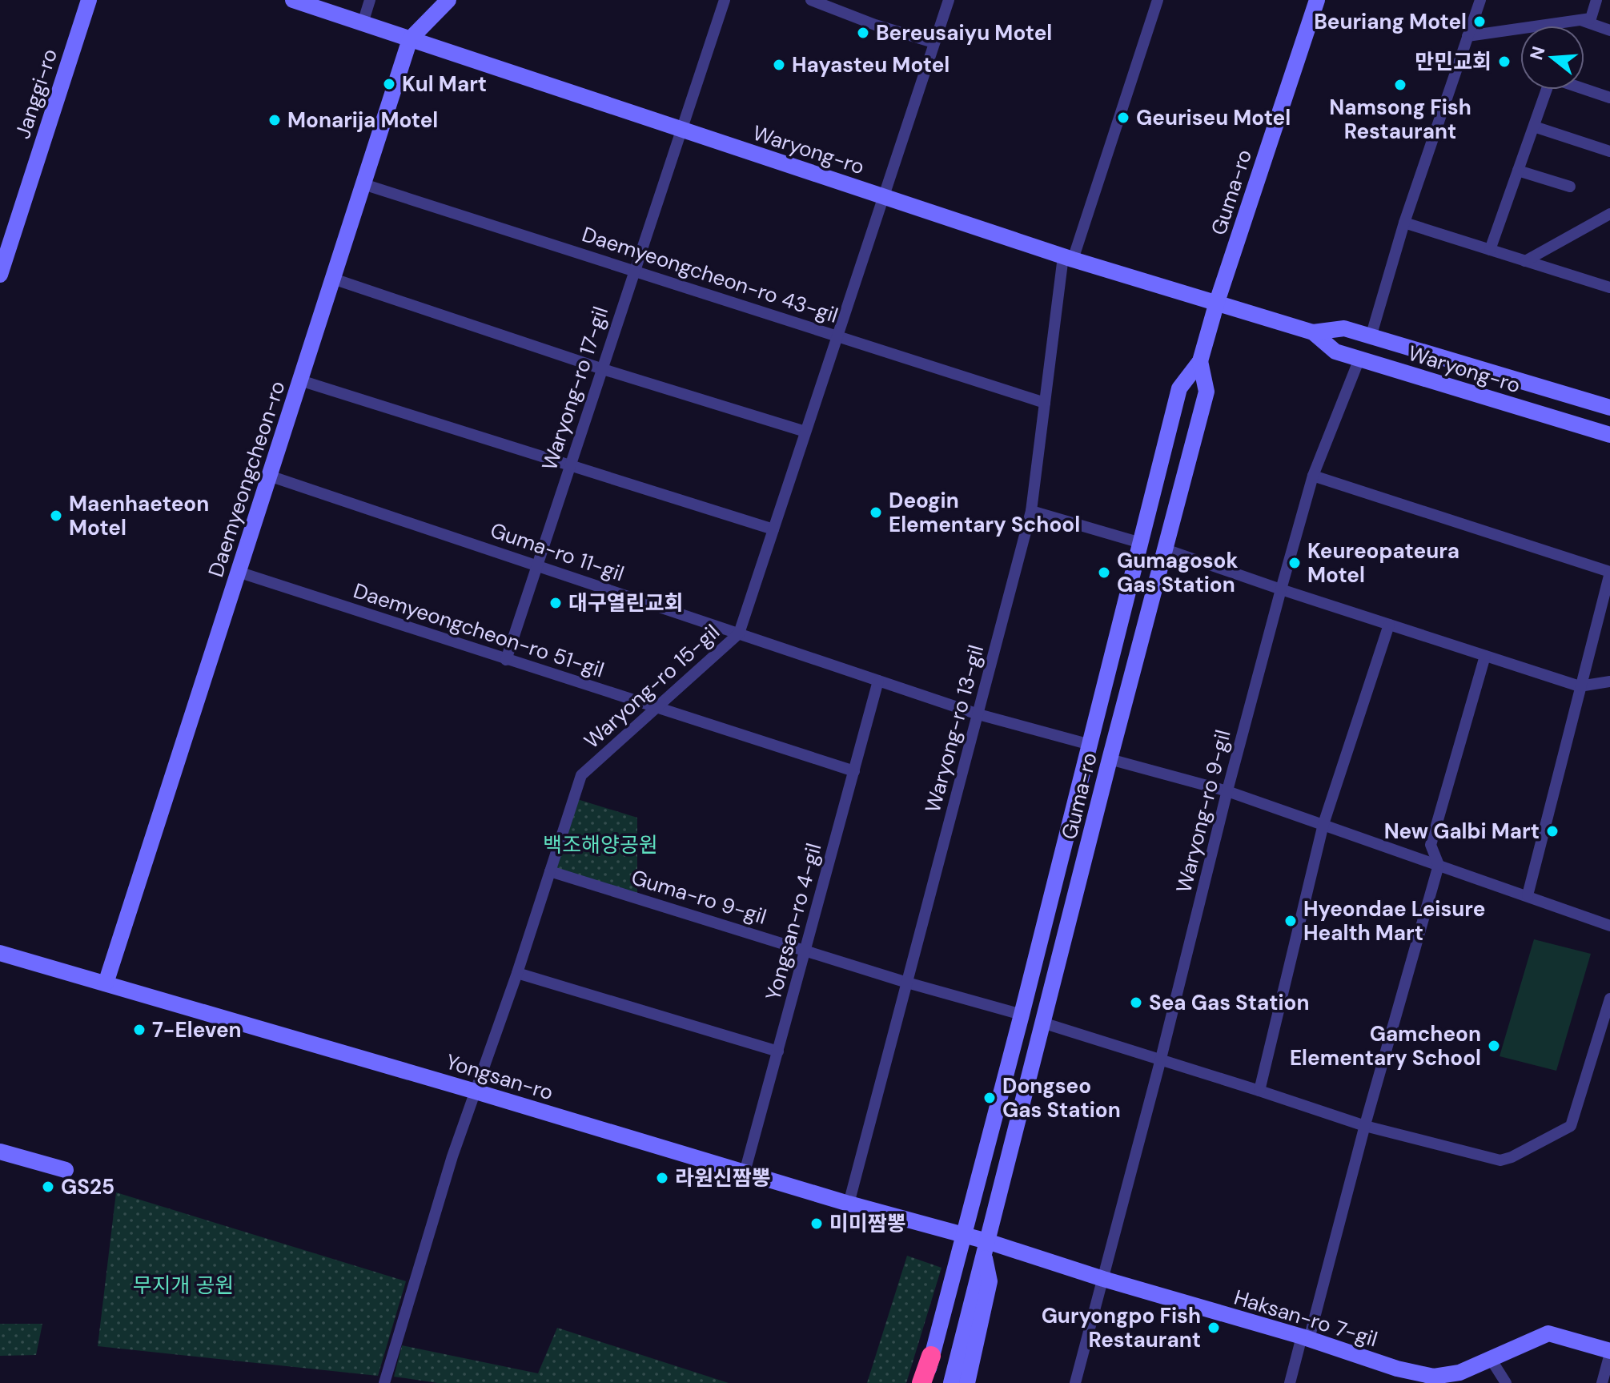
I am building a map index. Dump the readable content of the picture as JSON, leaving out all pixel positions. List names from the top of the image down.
{
  "streets": {
    "main road": [
      "Janggi-ro",
      "Waryong-ro",
      "Guma-ro",
      "Daemyeongcheon-ro",
      "Yongsan-ro",
      "Haksan-ro 7-gil"
    ],
    "street": [
      "Daemyeongcheon-ro 43-gil",
      "Waryong-ro 17-gil",
      "Guma-ro 11-gil",
      "Daemyeongcheon-ro 51-gil",
      "Waryong-ro 15-gil",
      "Waryong-ro 13-gil",
      "Waryong-ro 9-gil",
      "Guma-ro 9-gil",
      "Yongsan-ro 4-gil"
    ]
  },
  "crossings": [
    ["Waryong-ro", "Guma-ro"],
    ["Waryong-ro", "Waryong-ro 17-gil"],
    ["Waryong-ro", "Daemyeongcheon-ro"],
    ["Waryong-ro", "Waryong-ro 15-gil"],
    ["Waryong-ro", "Waryong-ro 13-gil"],
    ["Waryong-ro", "Waryong-ro 9-gil"],
    ["Guma-ro", "Guma-ro 11-gil"],
    ["Guma-ro", "Guma-ro 9-gil"],
    ["Guma-ro", "Yongsan-ro"],
    ["Guma-ro", "Haksan-ro 7-gil"],
    ["Daemyeongcheon-ro 43-gil", "Waryong-ro 17-gil"],
    ["Daemyeongcheon-ro 43-gil", "Daemyeongcheon-ro"],
    ["Daemyeongcheon-ro 43-gil", "Waryong-ro 15-gil"],
    ["Daemyeongcheon-ro 43-gil", "Waryong-ro 13-gil"],
    ["Waryong-ro 17-gil", "Guma-ro 11-gil"],
    ["Waryong-ro 17-gil", "Daemyeongcheon-ro 51-gil"],
    ["Daemyeongcheon-ro", "Guma-ro 11-gil"],
    ["Daemyeongcheon-ro", "Daemyeongcheon-ro 51-gil"],
    ["Daemyeongcheon-ro", "Yongsan-ro"],
    ["Guma-ro 11-gil", "Waryong-ro 15-gil"],
    ["Guma-ro 11-gil", "Waryong-ro 13-gil"],
    ["Guma-ro 11-gil", "Yongsan-ro 4-gil"],
    ["Daemyeongcheon-ro 51-gil", "Waryong-ro 15-gil"],
    ["Daemyeongcheon-ro 51-gil", "Yongsan-ro 4-gil"],
    ["Waryong-ro 15-gil", "Guma-ro 9-gil"],
    ["Waryong-ro 15-gil", "Yongsan-ro"],
    ["Waryong-ro 13-gil", "Guma-ro 9-gil"],
    ["Waryong-ro 13-gil", "Yongsan-ro"],
    ["Waryong-ro 9-gil", "Haksan-ro 7-gil"],
    ["Guma-ro 9-gil", "Yongsan-ro 4-gil"],
    ["Yongsan-ro 4-gil", "Yongsan-ro"],
    ["Yongsan-ro", "Haksan-ro 7-gil"]
  ],
  "parks": ["백조해양공원", "무지개 공원"],
  "places": [
    "Beuriang Motel",
    "Bereusaiyu Motel",
    "만민교회",
    "Hayasteu Motel",
    "Kul Mart",
    "Namsong Fish Restaurant",
    "Geuriseu Motel",
    "Monarija Motel",
    "Deogin Elementary School",
    "Maenhaeteon Motel",
    "Keureopateura Motel",
    "Gumagosok Gas Station",
    "대구열린교회",
    "New Galbi Mart",
    "Hyeondae Leisure Health Mart",
    "Sea Gas Station",
    "7-Eleven",
    "Gamcheon Elementary School",
    "Dongseo Gas Station",
    "라원신짬뽕",
    "GS25",
    "미미짬뽕",
    "Guryongpo Fish Restaurant"
  ],
  "north": "left"
}
